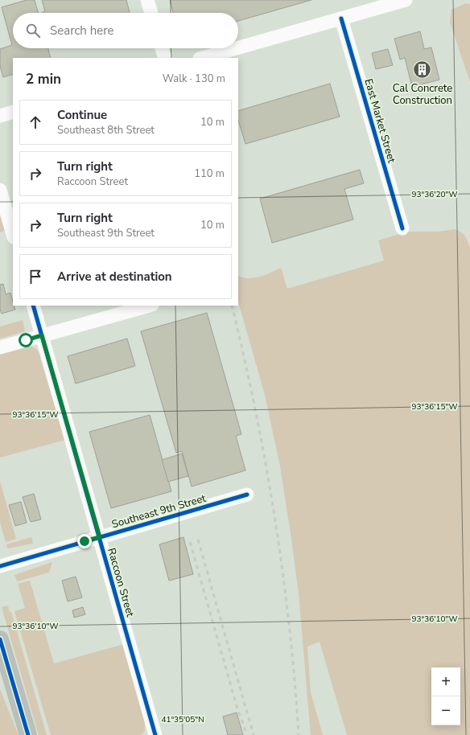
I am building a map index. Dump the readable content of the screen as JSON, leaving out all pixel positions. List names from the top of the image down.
{
  "streets": {
    "street": ["East Market Street", "Southeast 9th Street", "Raccoon Street"]
  },
  "crossings": [
    ["Southeast 9th Street", "Raccoon Street"]
  ],
  "places": {
    "building": ["Cal Concrete Construction"]
  },
  "page": {
    "search": "Search here",
    "heading": ["2 min", "Walk · 130 m"],
    "list": [
      ["Continue", "Southeast 8th Street", "10 m"],
      ["Turn right", "Raccoon Street", "110 m"],
      ["Turn right", "Southeast 9th Street", "10 m"],
      "Arrive at destination"
    ],
    "map_buttons": ["+", "−"]
  },
  "coordinates": [
    "93°36'20\"W",
    "93°36'15\"W",
    "93°36'10\"W",
    "41°35'05\"N"
  ]
}
